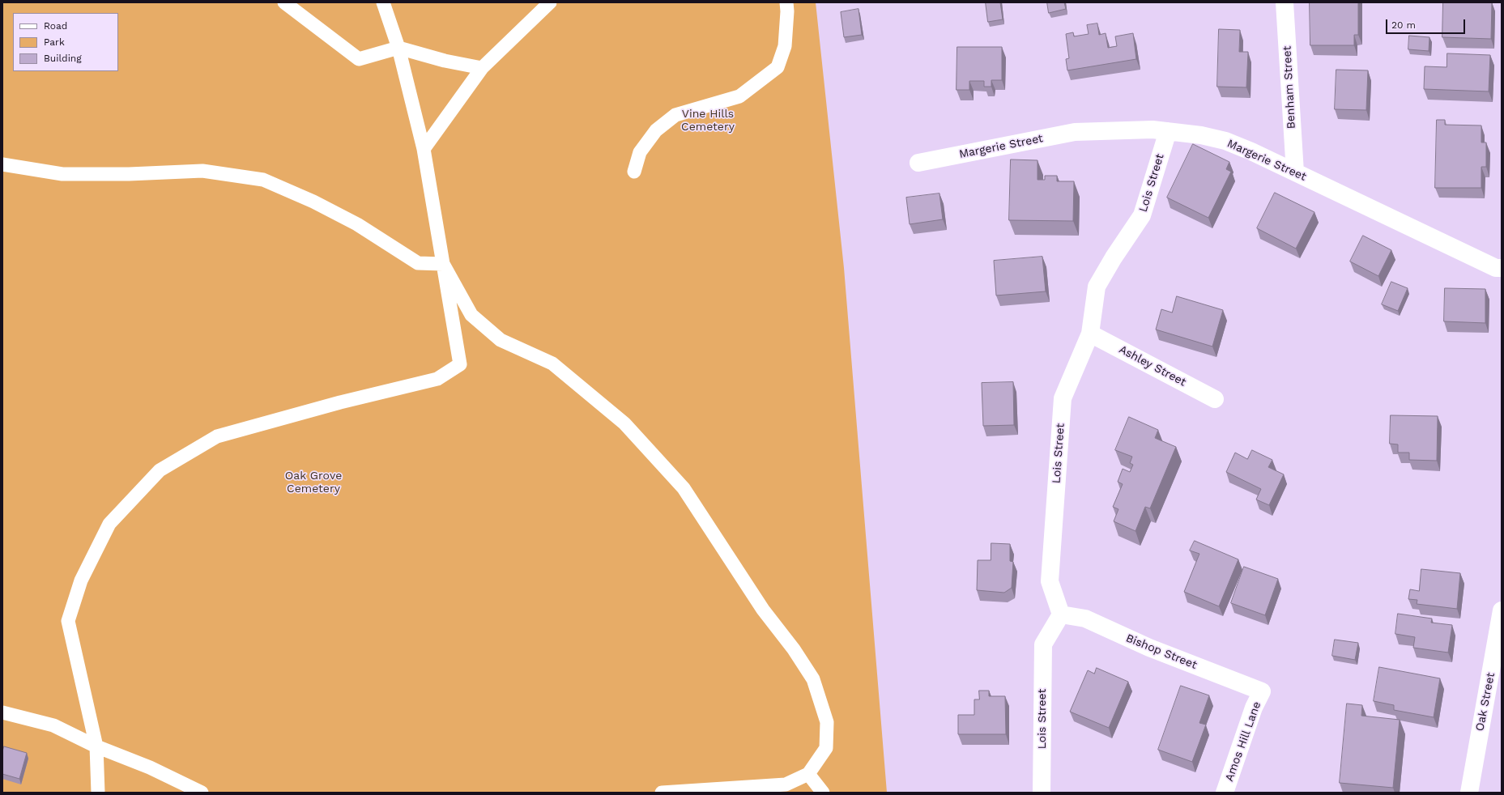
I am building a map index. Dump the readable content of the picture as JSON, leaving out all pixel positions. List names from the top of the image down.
{
  "streets": {
    "street": [
      "Benham Street",
      "Margerie Street",
      "Lois Street",
      "Ashley Street",
      "Bishop Street",
      "Oak Street",
      "Amos Hill Lane"
    ]
  },
  "crossings": [
    ["Benham Street", "Margerie Street"],
    ["Margerie Street", "Lois Street"],
    ["Lois Street", "Ashley Street"],
    ["Lois Street", "Bishop Street"],
    ["Bishop Street", "Amos Hill Lane"]
  ],
  "parks": ["Vine Hills Cemetery", "Oak Grove Cemetery"],
  "legend": ["Road", "Park", "Building"],
  "scale_bar": "20 m"
}
